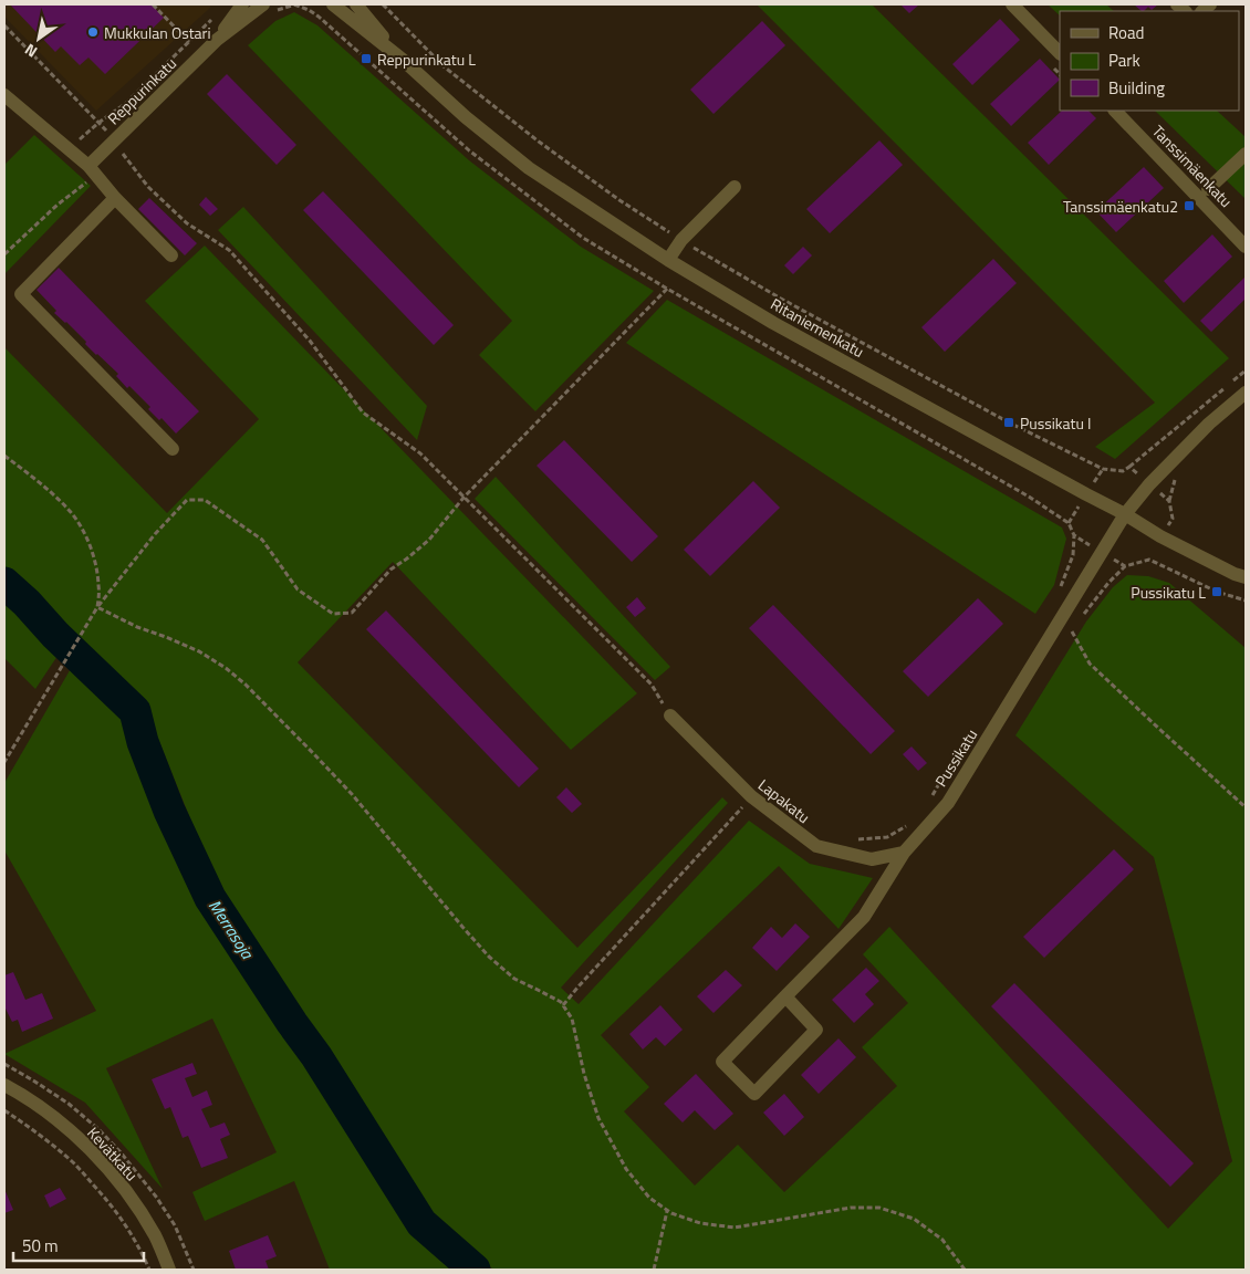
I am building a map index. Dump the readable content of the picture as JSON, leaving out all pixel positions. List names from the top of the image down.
{
  "streets": {
    "street": [
      "Reppurinkatu",
      "Tanssimäenkatu",
      "Ritaniemenkatu",
      "Pussikatu",
      "Lapakatu",
      "Kevätkatu"
    ]
  },
  "crossings": [
    ["Ritaniemenkatu", "Pussikatu"],
    ["Pussikatu", "Lapakatu"]
  ],
  "water": ["Merrasoja"],
  "places": {
    "other": ["Mukkulan Ostari"],
    "transit": [
      "Reppurinkatu L",
      "Tanssimäenkatu2",
      "Pussikatu I",
      "Pussikatu L"
    ]
  },
  "legend": ["Road", "Park", "Building"],
  "scale_bar": "50 m",
  "north": "bottom left"
}
